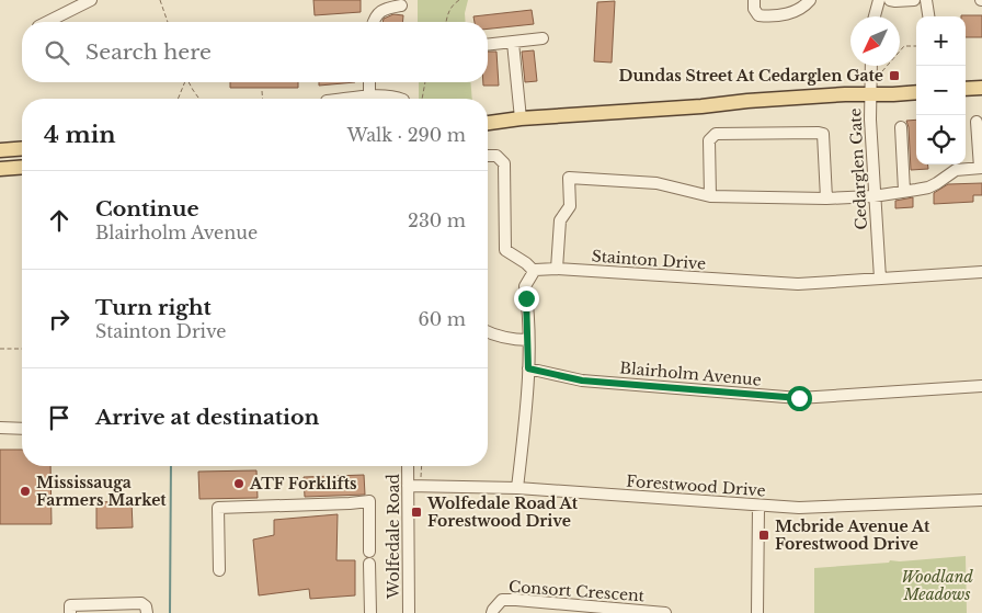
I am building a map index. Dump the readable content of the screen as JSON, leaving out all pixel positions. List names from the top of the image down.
{
  "streets": {
    "street": [
      "Cedarglen Gate",
      "Stainton Drive",
      "Blairholm Avenue",
      "Forestwood Drive",
      "Wolfedale Road",
      "Consort Crescent"
    ]
  },
  "crossings": [
    ["Cedarglen Gate", "Stainton Drive"],
    ["Forestwood Drive", "Wolfedale Road"]
  ],
  "parks": ["Woodland Meadows"],
  "places": {
    "transit": ["Dundas Street At Cedarglen Gate", "Wolfedale Road At Forestwood Drive", "Mcbride Avenue At Forestwood Drive"],
    "other": ["ATF Forklifts", "Mississauga Farmers Market"]
  },
  "north": "bottom left",
  "page": {
    "map_buttons": ["+", "−"],
    "search": "Search here",
    "heading": ["4 min", "Walk · 290 m"],
    "list": [
      ["Continue", "Blairholm Avenue", "230 m"],
      ["Turn right", "Stainton Drive", "60 m"],
      "Arrive at destination"
    ]
  }
}
